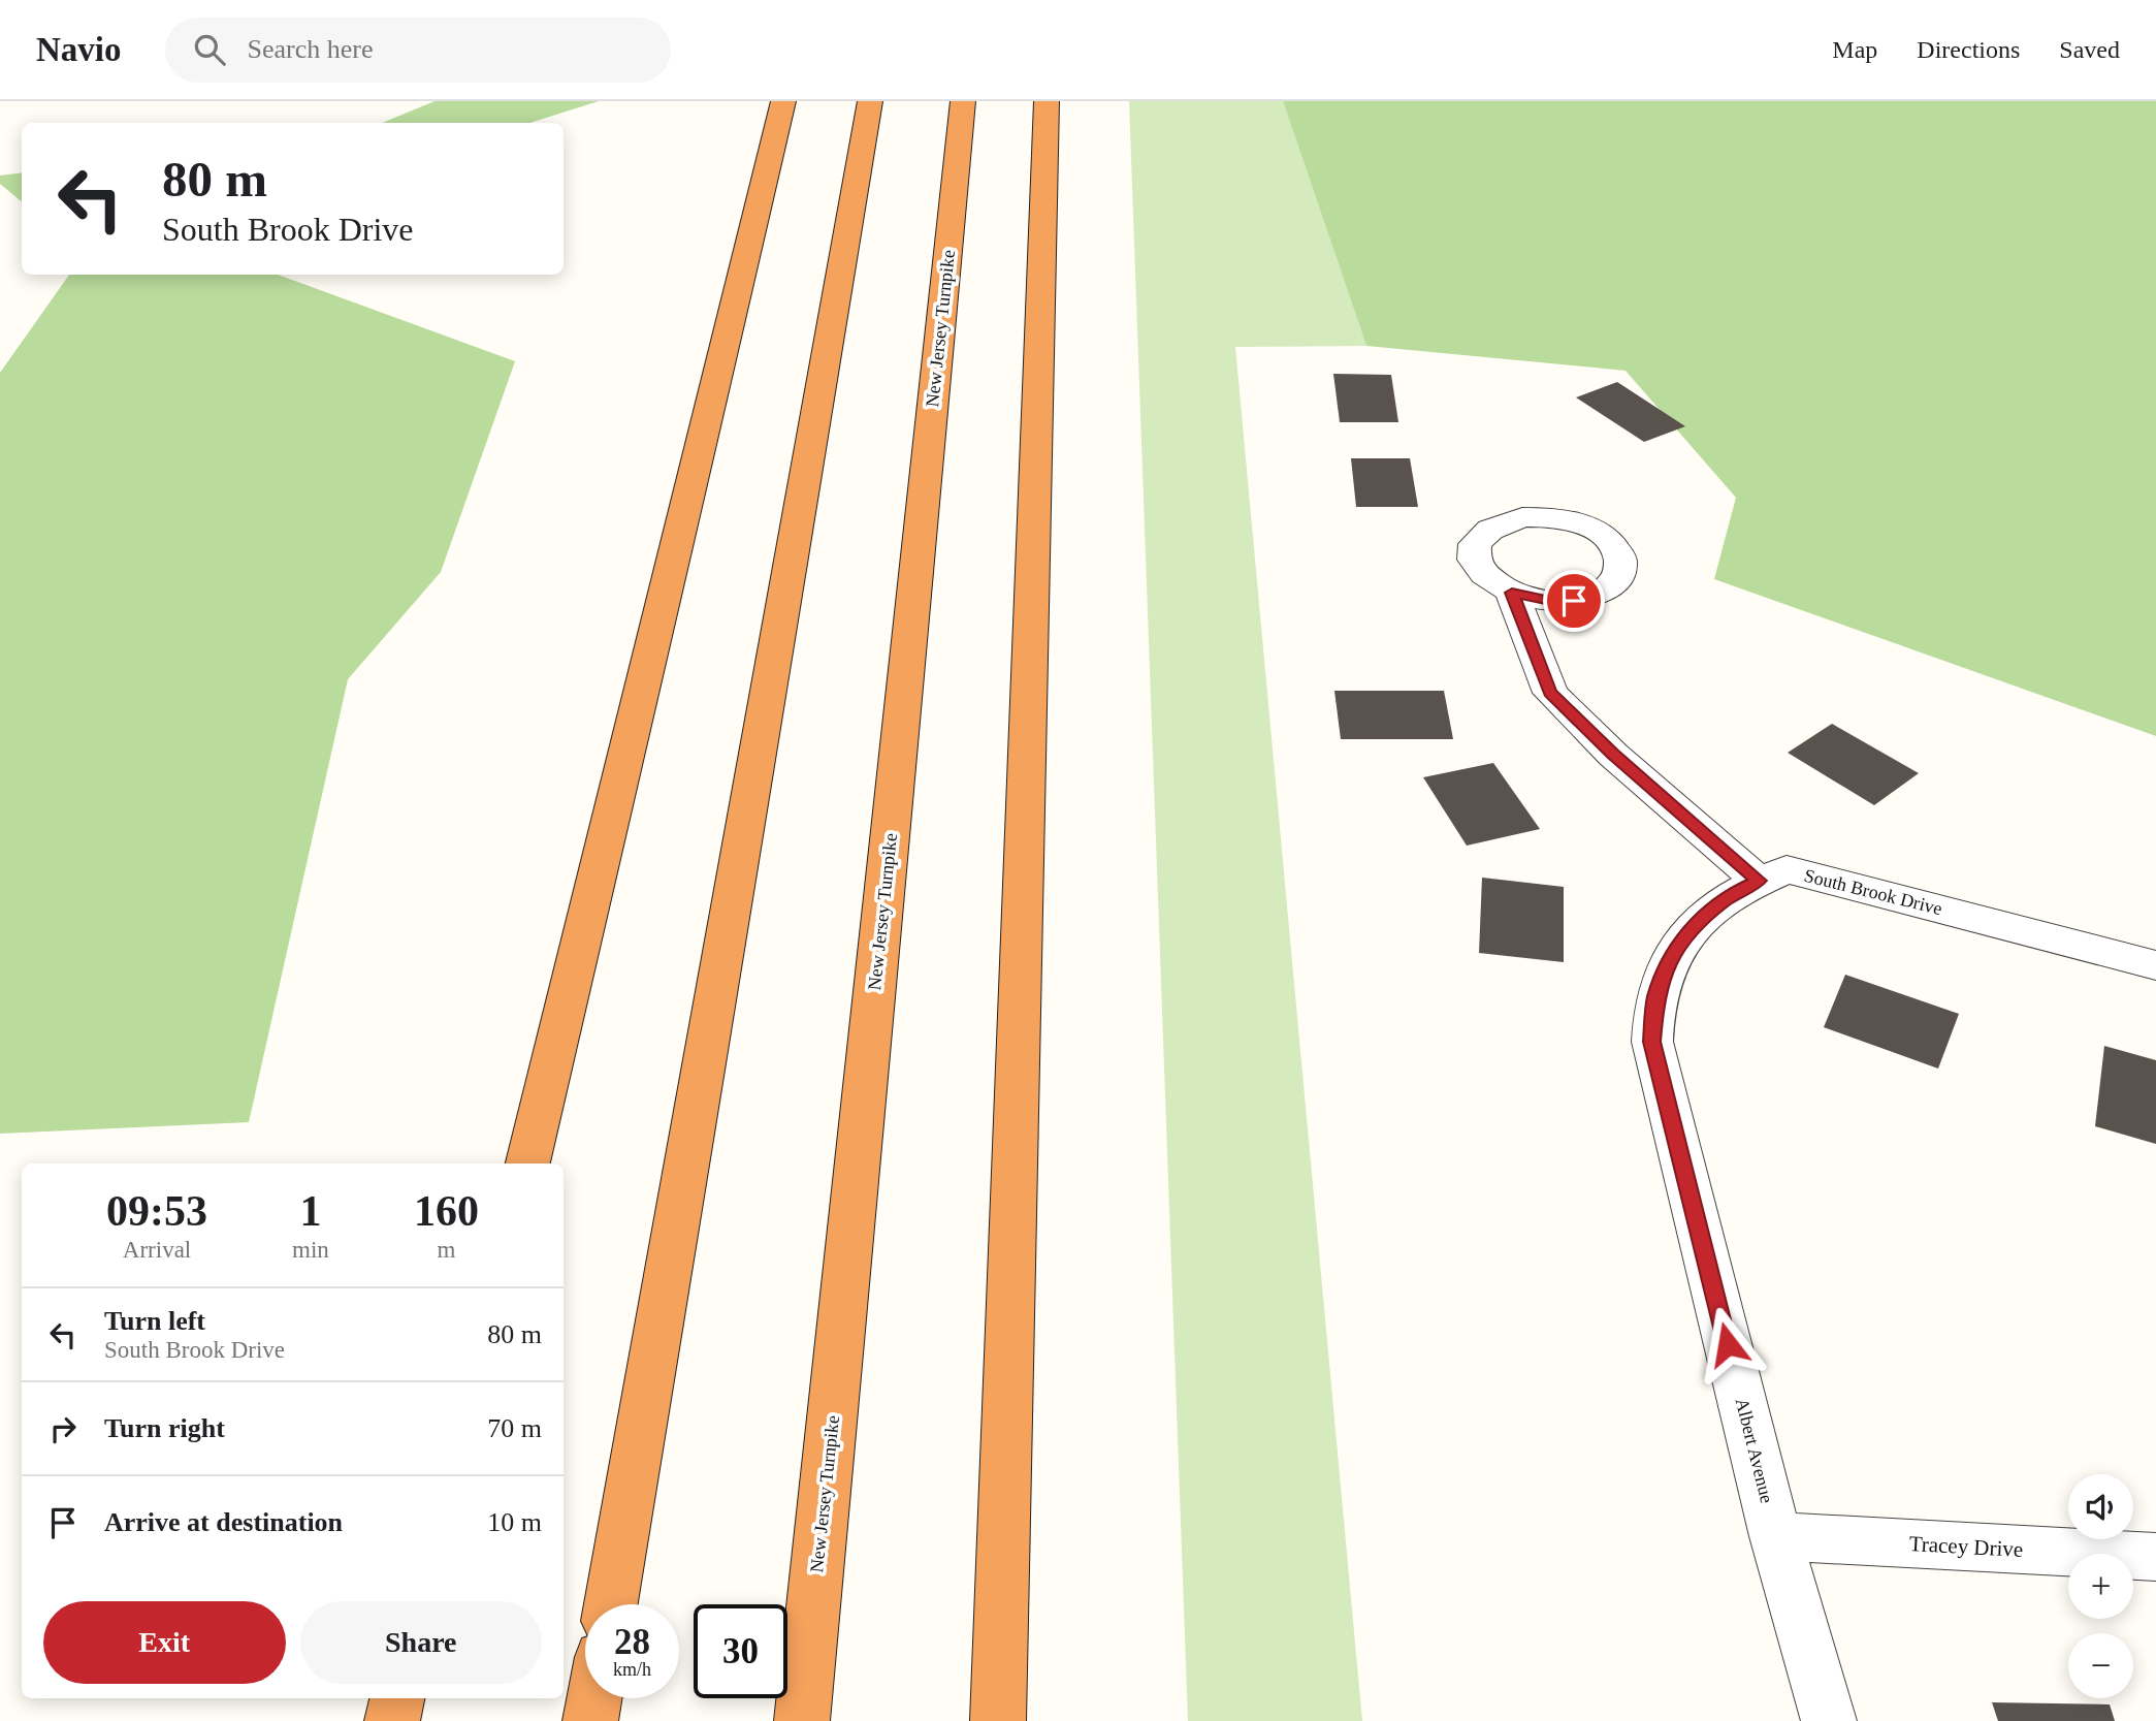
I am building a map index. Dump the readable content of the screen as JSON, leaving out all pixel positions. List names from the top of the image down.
{
  "streets": {
    "highway": ["New Jersey Turnpike"],
    "street": ["South Brook Drive", "Albert Avenue", "Tracey Drive"]
  },
  "crossings": [
    ["South Brook Drive", "Albert Avenue"],
    ["Albert Avenue", "Tracey Drive"]
  ],
  "page": {
    "header": "Navio",
    "search": "Search here",
    "nav": ["Map", "Directions", "Saved"],
    "turn": ["80 m", "South Brook Drive"],
    "eta": [
      "09:53",
      "Arrival",
      "1",
      "min",
      "160",
      "m"
    ],
    "list": [
      {
        "name": "Turn left",
        "note": "South Brook Drive",
        "value": "80 m"
      },
      {
        "name": "Turn right",
        "value": "70 m"
      },
      {
        "name": "Arrive at destination",
        "value": "10 m"
      }
    ],
    "map_buttons": ["+", "−"],
    "buttons": ["Exit", "Share"],
    "speed": "28 km/h",
    "limit": "30"
  }
}
